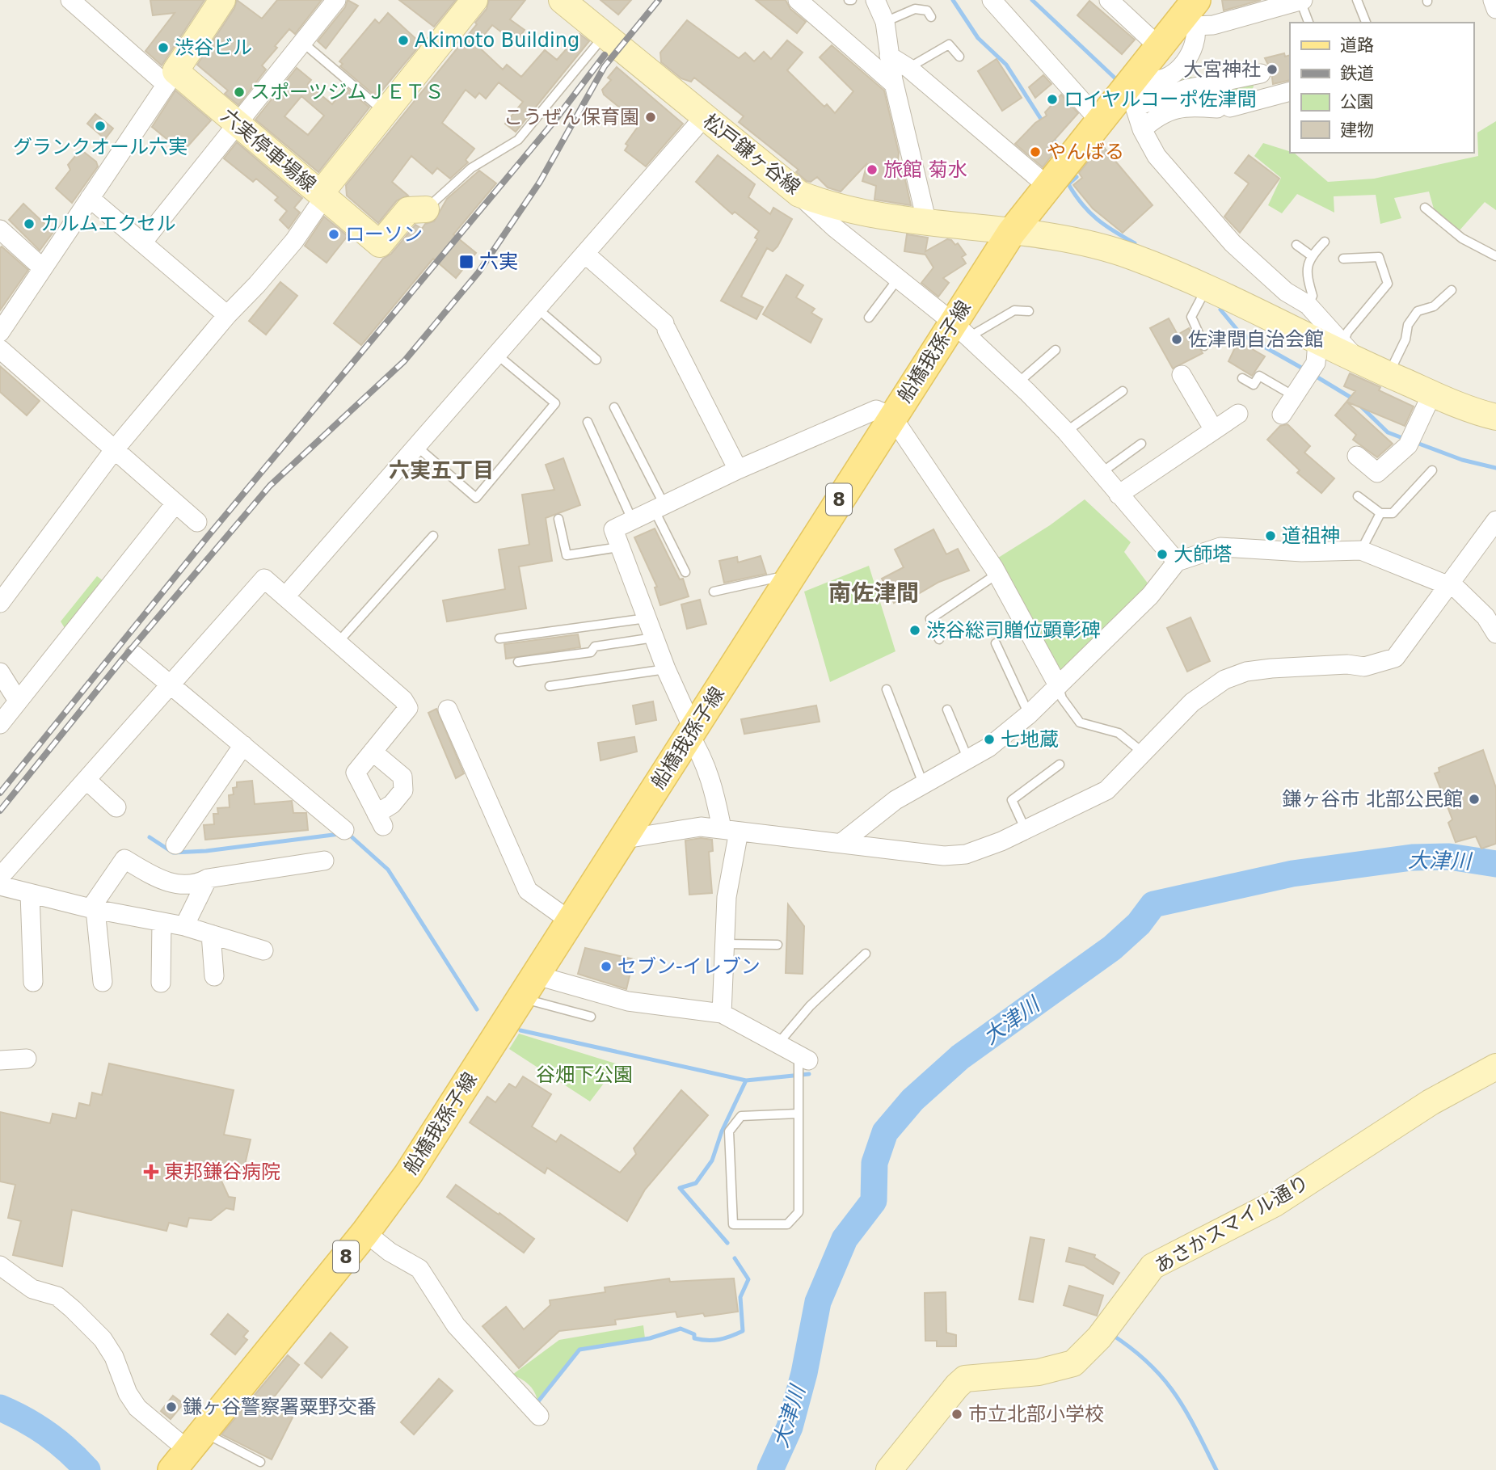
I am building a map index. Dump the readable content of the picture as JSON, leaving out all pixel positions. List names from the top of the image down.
{
  "streets": {
    "main road": ["船橋我孫子線", "8"],
    "street": ["六実停車場線", "松戸鎌ヶ谷線", "あさかスマイル通り"]
  },
  "crossings": [
    ["松戸鎌ヶ谷線", "船橋我孫子線"]
  ],
  "districts": ["六実五丁目", "南佐津間"],
  "water": ["大津川"],
  "parks": ["谷畑下公園"],
  "places": {
    "other": [
      "Akimoto Building",
      "渋谷ビル",
      "大宮神社",
      "スポーツジムＪＥＴＳ",
      "ロイヤルコーポ佐津間",
      "こうぜん保育園",
      "グランクオール六実",
      "やんばる",
      "旅館 菊水",
      "カルムエクセル",
      "ローソン",
      "佐津間自治会館",
      "道祖神",
      "大師塔",
      "渋谷総司贈位顕彰碑",
      "七地蔵",
      "鎌ヶ谷市 北部公民館",
      "セブン-イレブン",
      "鎌ヶ谷警察署粟野交番",
      "市立北部小学校"
    ],
    "transit": ["六実"],
    "health": ["東邦鎌谷病院"]
  },
  "legend": [
    "道路",
    "鉄道",
    "公園",
    "建物"
  ]
}
